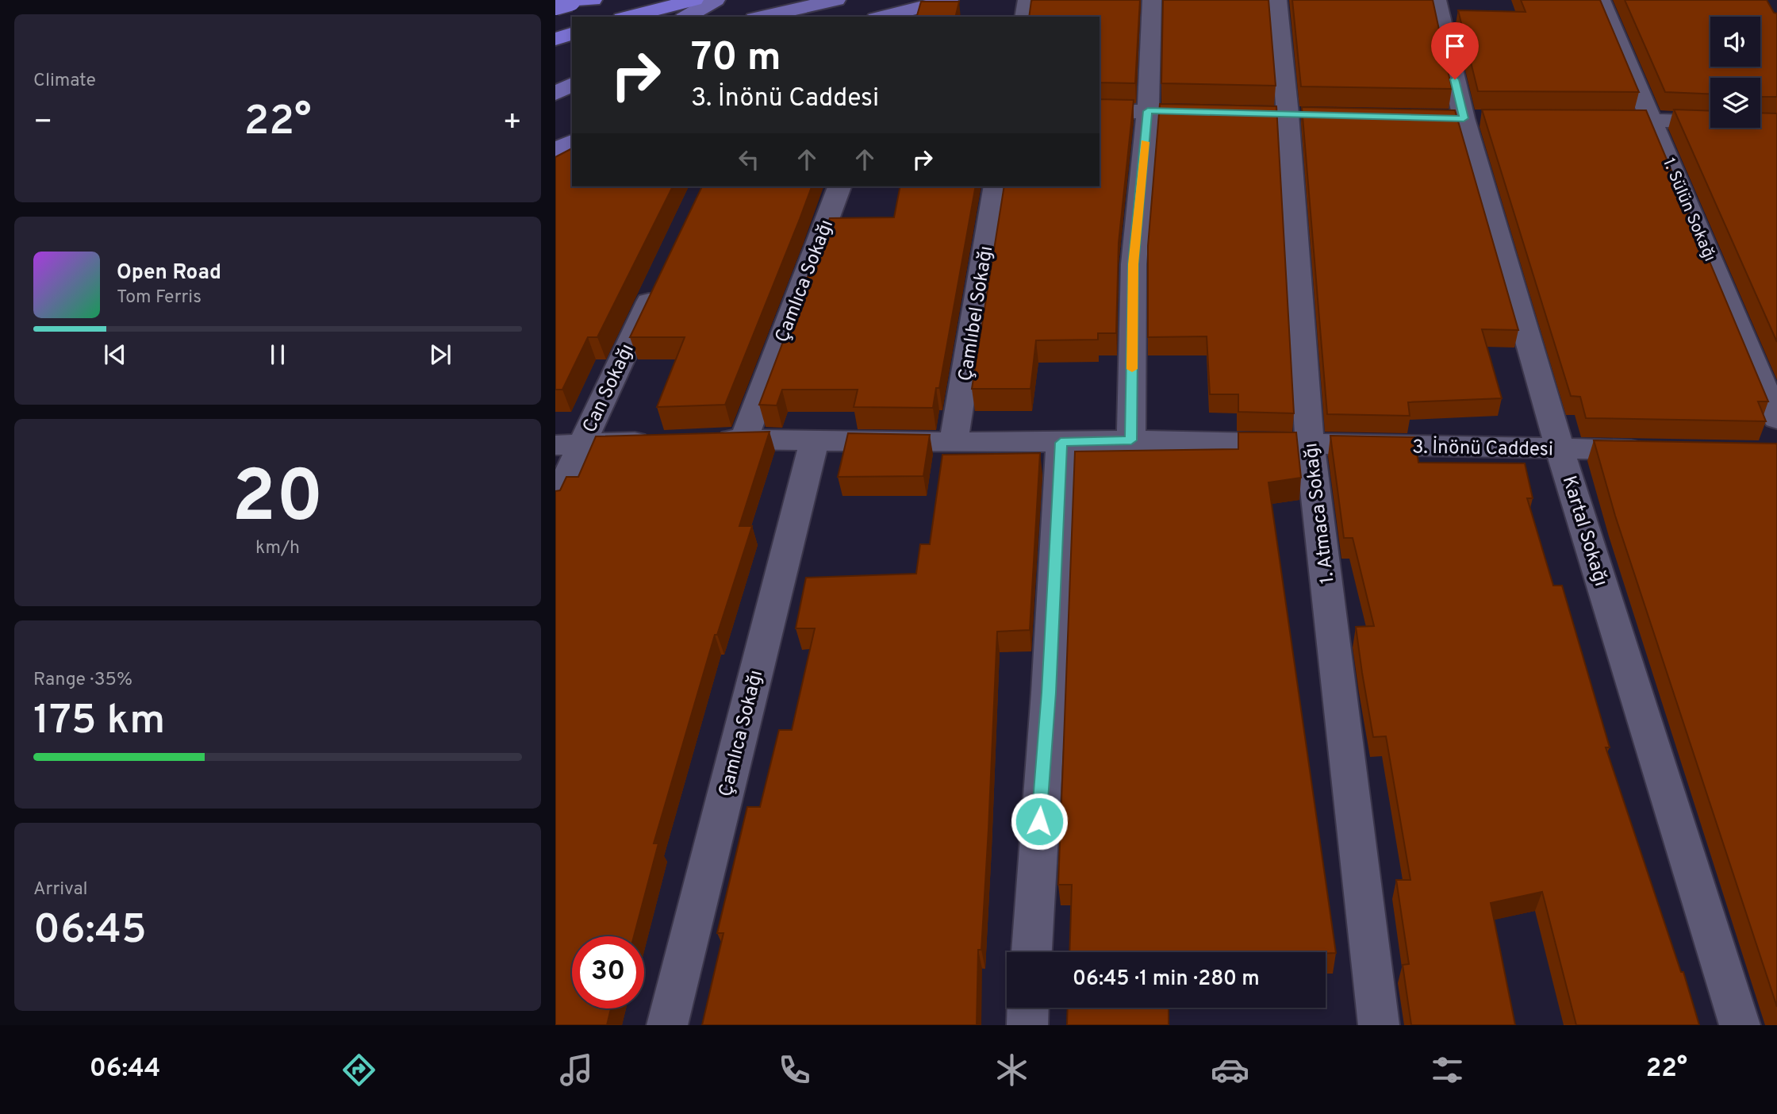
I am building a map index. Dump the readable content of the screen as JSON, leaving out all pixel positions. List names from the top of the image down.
{
  "streets": {
    "street": [
      "1. Sülün Sokağı",
      "Çamlıca Sokağı",
      "Çamlıbel Sokağı",
      "Can Sokağı",
      "3. İnönü Caddesi",
      "1. Atmaca Sokağı",
      "Kartal Sokağı"
    ]
  },
  "crossings": [
    ["Çamlıca Sokağı", "3. İnönü Caddesi"],
    ["Çamlıbel Sokağı", "3. İnönü Caddesi"],
    ["3. İnönü Caddesi", "1. Atmaca Sokağı"],
    ["3. İnönü Caddesi", "Kartal Sokağı"]
  ],
  "page": {
    "tile": [
      "Climate",
      ["20", "km/h"],
      ["Range · 35%", "175 km"],
      ["Arrival", "06:45"]
    ],
    "turn": ["70 m", "3. İnönü Caddesi"],
    "heat": ["−", "22°", "+"],
    "song": ["Open Road", "Tom Ferris"],
    "limit": "30",
    "trip": "06:45 · 1 min · 280 m",
    "tabs": ["06:44", "22°"]
  }
}
